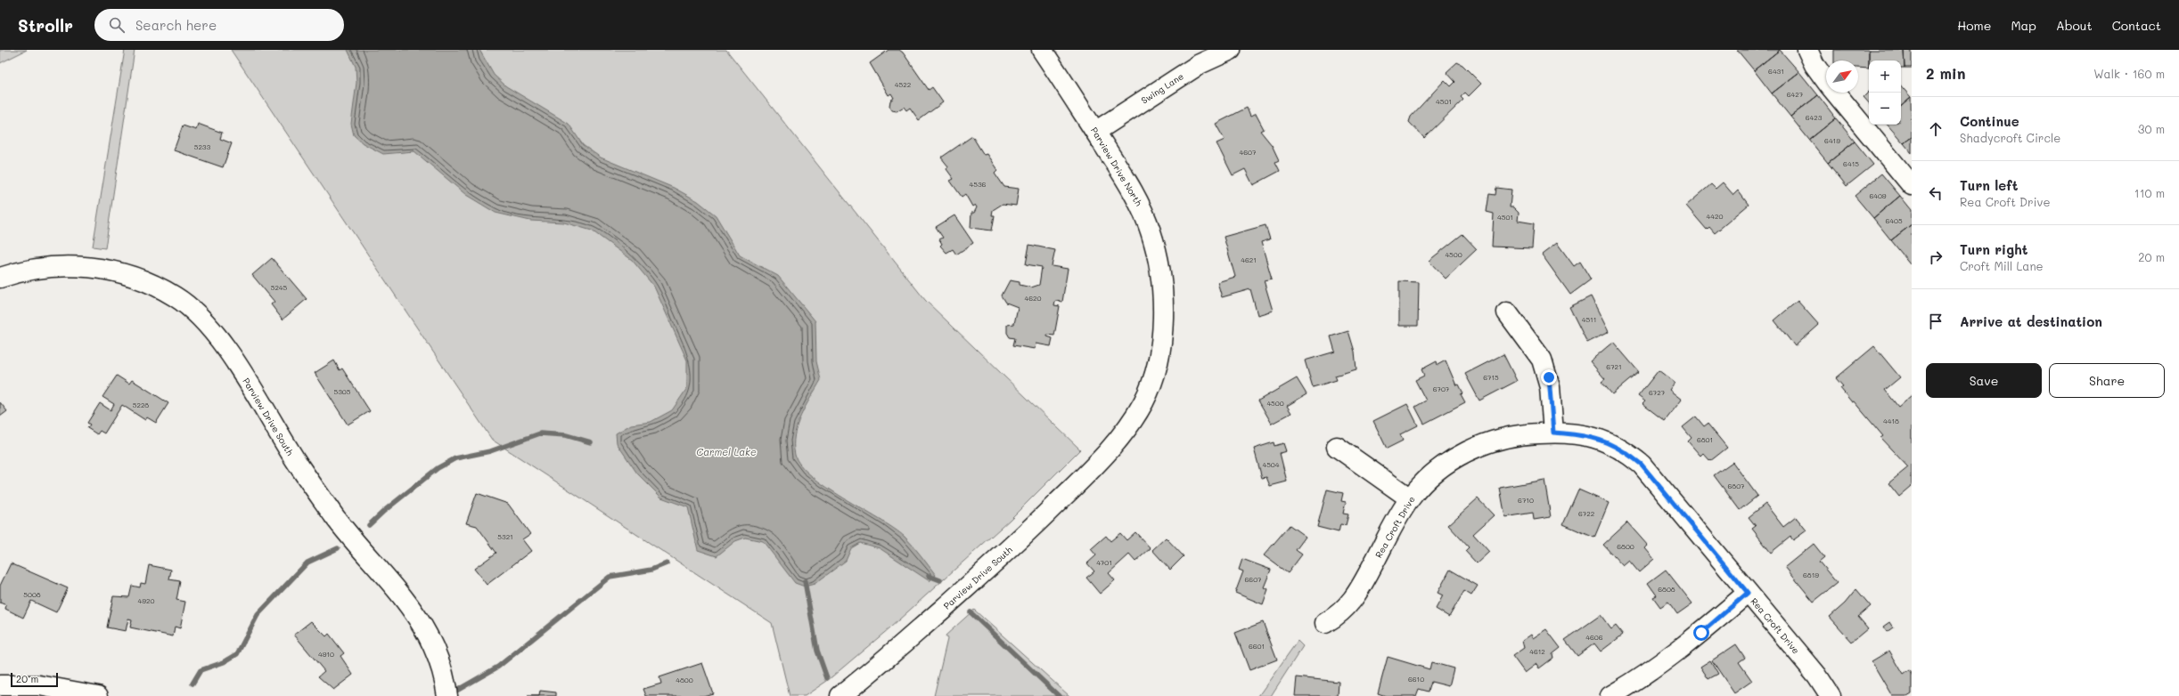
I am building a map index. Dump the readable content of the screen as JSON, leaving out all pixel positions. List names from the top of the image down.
{
  "streets": {
    "street": [
      "Swing Lane",
      "Parview Drive North",
      "Parview Drive South",
      "Rea Croft Drive"
    ]
  },
  "crossings": [
    ["Swing Lane", "Parview Drive North"],
    ["Parview Drive North", "Parview Drive South"]
  ],
  "water": ["Carmel Lake"],
  "house_numbers": [
    "6431",
    "4522",
    "6427",
    "4501",
    "6423",
    "6419",
    "5233",
    "4607",
    "6415",
    "4536",
    "6409",
    "4420",
    "4501",
    "6405",
    "4500",
    "4621",
    "5245",
    "4620",
    "4511",
    "6721",
    "6715",
    "6707",
    "5305",
    "6727",
    "4500",
    "5228",
    "4418",
    "6801",
    "4504",
    "6807",
    "6710",
    "6722",
    "5321",
    "6800",
    "4701",
    "6819",
    "6607",
    "6808",
    "5008",
    "4920",
    "4606",
    "6601",
    "4612",
    "4910",
    "6610",
    "4800"
  ],
  "scale_bar": "20 m",
  "north": "top right",
  "page": {
    "header": "Strollr",
    "search": "Search here",
    "nav": [
      "Home",
      "Map",
      "About",
      "Contact"
    ],
    "heading": ["2 min", "Walk · 160 m"],
    "map_buttons": ["+", "−"],
    "list": [
      ["Continue", "Shadycroft Circle", "30 m"],
      ["Turn left", "Rea Croft Drive", "110 m"],
      ["Turn right", "Croft Mill Lane", "20 m"],
      "Arrive at destination"
    ],
    "buttons": ["Save", "Share"],
    "scale": "20 m"
  }
}
